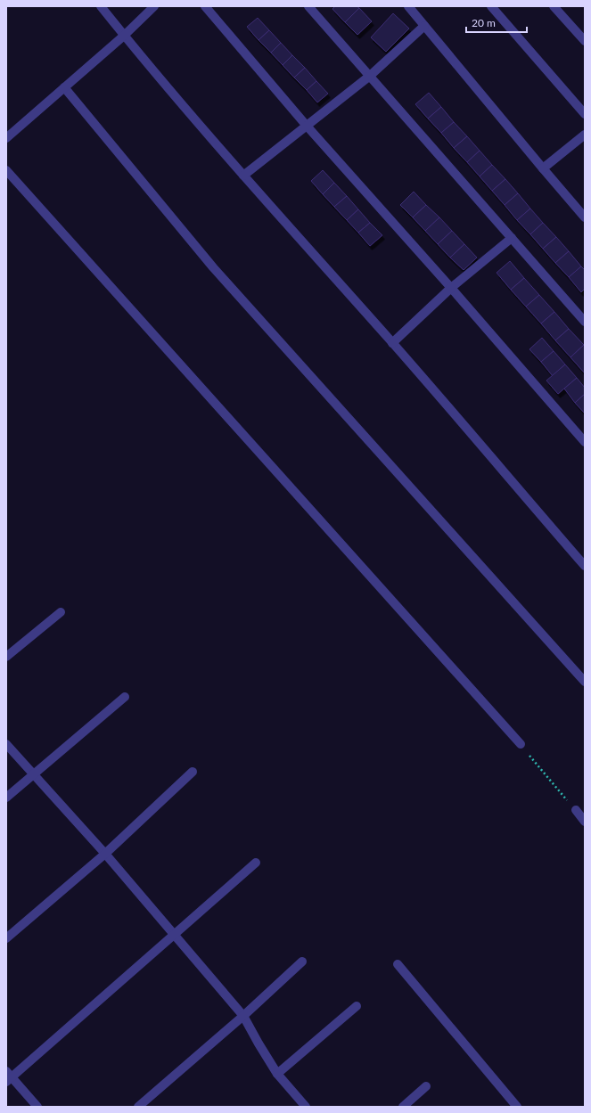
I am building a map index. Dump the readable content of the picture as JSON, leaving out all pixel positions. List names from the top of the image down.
{
  "scale_bar": "20 m"
}
